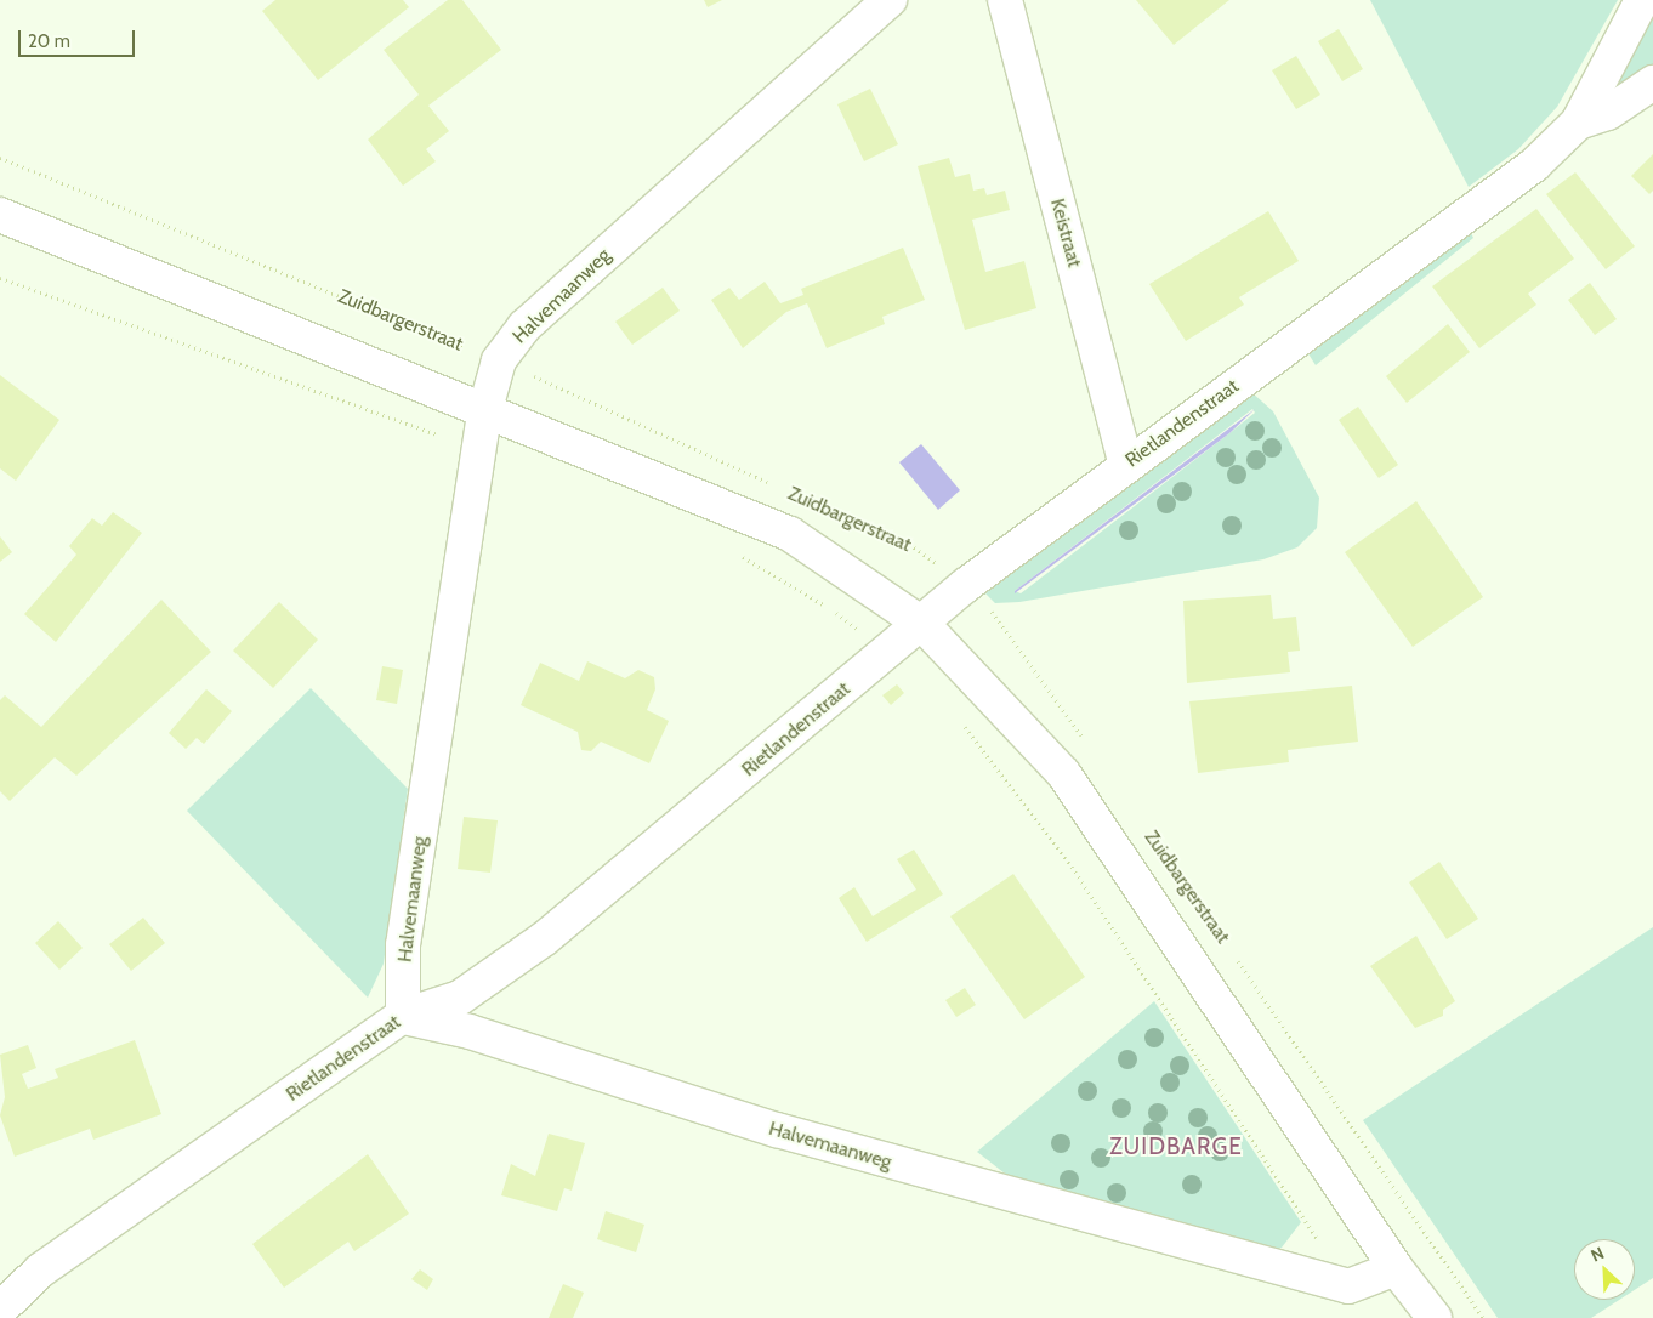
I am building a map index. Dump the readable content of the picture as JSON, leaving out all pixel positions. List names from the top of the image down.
{
  "streets": {
    "street": [
      "Keistraat",
      "Halvemaanweg",
      "Zuidbargerstraat",
      "Rietlandenstraat"
    ]
  },
  "crossings": [
    ["Keistraat", "Rietlandenstraat"],
    ["Halvemaanweg", "Zuidbargerstraat"],
    ["Halvemaanweg", "Rietlandenstraat"],
    ["Zuidbargerstraat", "Rietlandenstraat"]
  ],
  "districts": ["ZUIDBARGE"],
  "scale_bar": "20 m",
  "north": "top left"
}
